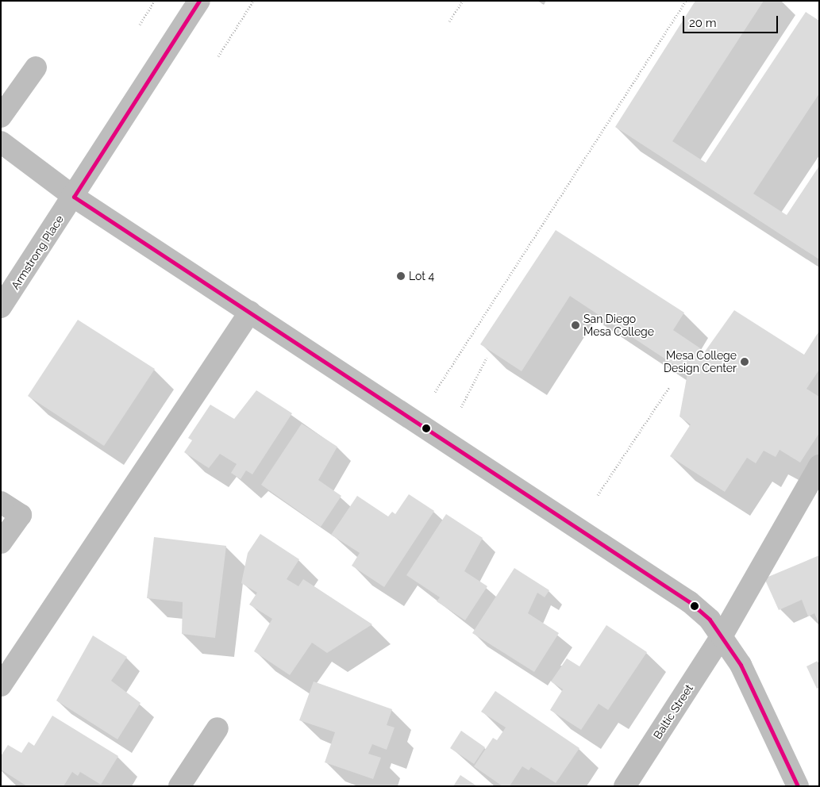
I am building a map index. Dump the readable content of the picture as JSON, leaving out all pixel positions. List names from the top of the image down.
{
  "streets": {
    "street": ["Armstrong Place", "Baltic Street"]
  },
  "places": ["Lot 4", "San Diego Mesa College", "Mesa College Design Center"],
  "scale_bar": "20 m"
}
